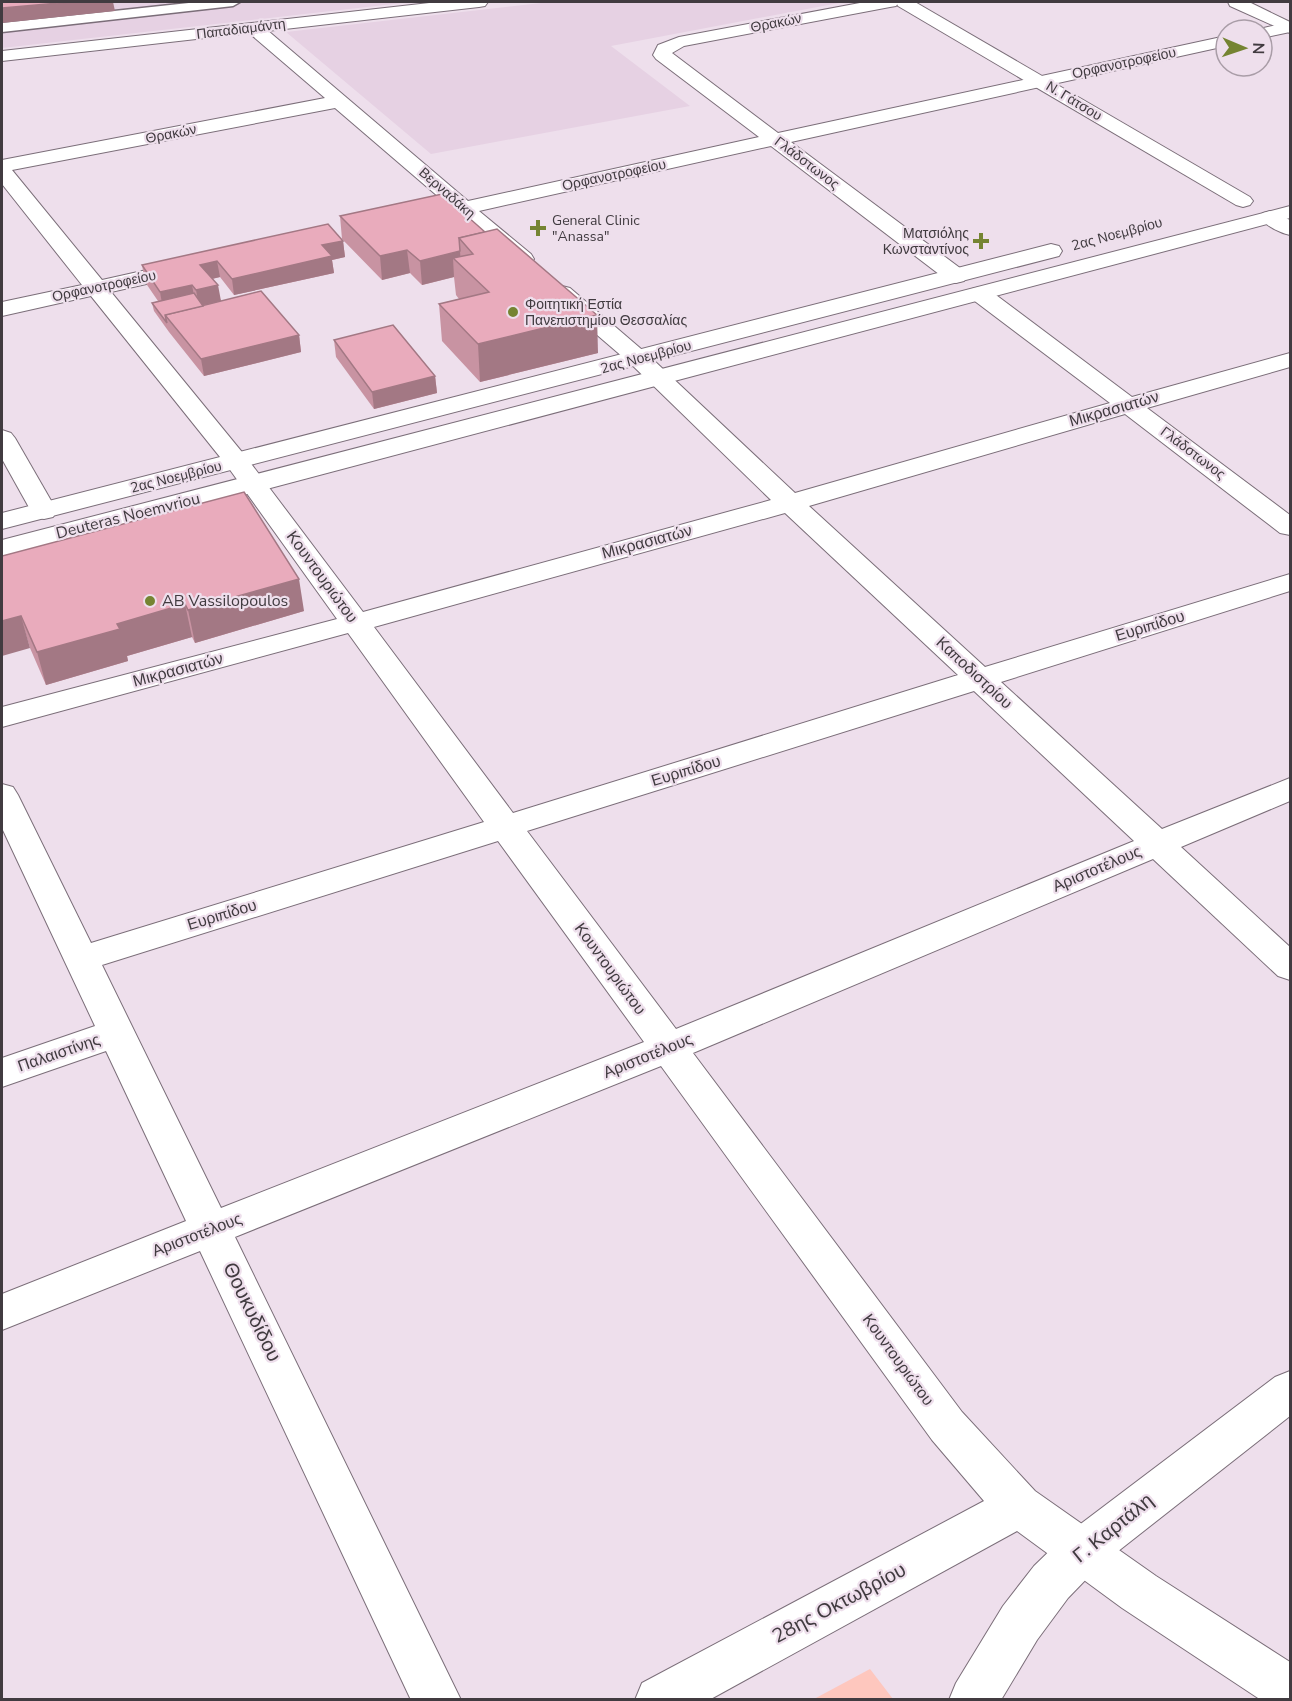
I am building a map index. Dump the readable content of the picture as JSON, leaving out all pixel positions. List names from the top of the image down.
{
  "streets": {
    "street": [
      "Θρακών",
      "Παπαδιαμάντη",
      "Ορφανοτροφείου",
      "Ν. Γάτσου",
      "Γλάδστωνος",
      "Βερναδάκη",
      "2ας Νοεμβρίου",
      "Μικρασιατών",
      "Deuteras Noemvriou",
      "Κουντουριώτου",
      "Ευριπίδου",
      "Καποδιστρίου",
      "Αριστοτέλους",
      "Παλαιστίνης",
      "Θουκυδίδου",
      "Γ. Καρτάλη",
      "28ης Οκτωβρίου"
    ]
  },
  "crossings": [
    ["Θρακών", "Γλάδστωνος"],
    ["Θρακών", "Βερναδάκη"],
    ["Παπαδιαμάντη", "Βερναδάκη"],
    ["Ορφανοτροφείου", "Ν. Γάτσου"],
    ["Ορφανοτροφείου", "Γλάδστωνος"],
    ["Ορφανοτροφείου", "Βερναδάκη"],
    ["Ορφανοτροφείου", "Κουντουριώτου"],
    ["Γλάδστωνος", "2ας Νοεμβρίου"],
    ["Γλάδστωνος", "Μικρασιατών"],
    ["2ας Νοεμβρίου", "Deuteras Noemvriou"],
    ["2ας Νοεμβρίου", "Κουντουριώτου"],
    ["2ας Νοεμβρίου", "Καποδιστρίου"],
    ["Μικρασιατών", "Κουντουριώτου"],
    ["Μικρασιατών", "Καποδιστρίου"],
    ["Deuteras Noemvriou", "Κουντουριώτου"],
    ["Κουντουριώτου", "Ευριπίδου"],
    ["Κουντουριώτου", "Αριστοτέλους"],
    ["Κουντουριώτου", "Γ. Καρτάλη"],
    ["Κουντουριώτου", "28ης Οκτωβρίου"],
    ["Ευριπίδου", "Καποδιστρίου"],
    ["Ευριπίδου", "Θουκυδίδου"],
    ["Καποδιστρίου", "Αριστοτέλους"],
    ["Αριστοτέλους", "Θουκυδίδου"],
    ["Παλαιστίνης", "Θουκυδίδου"]
  ],
  "places": {
    "health": ["General Clinic \"Anassa\"", "Ματσιόλης Κωνσταντίνος"],
    "other": ["Φοιτητική Εστία Πανεπιστημίου Θεσσαλίας", "AB Vassilopoulos"]
  },
  "north": "right"
}
